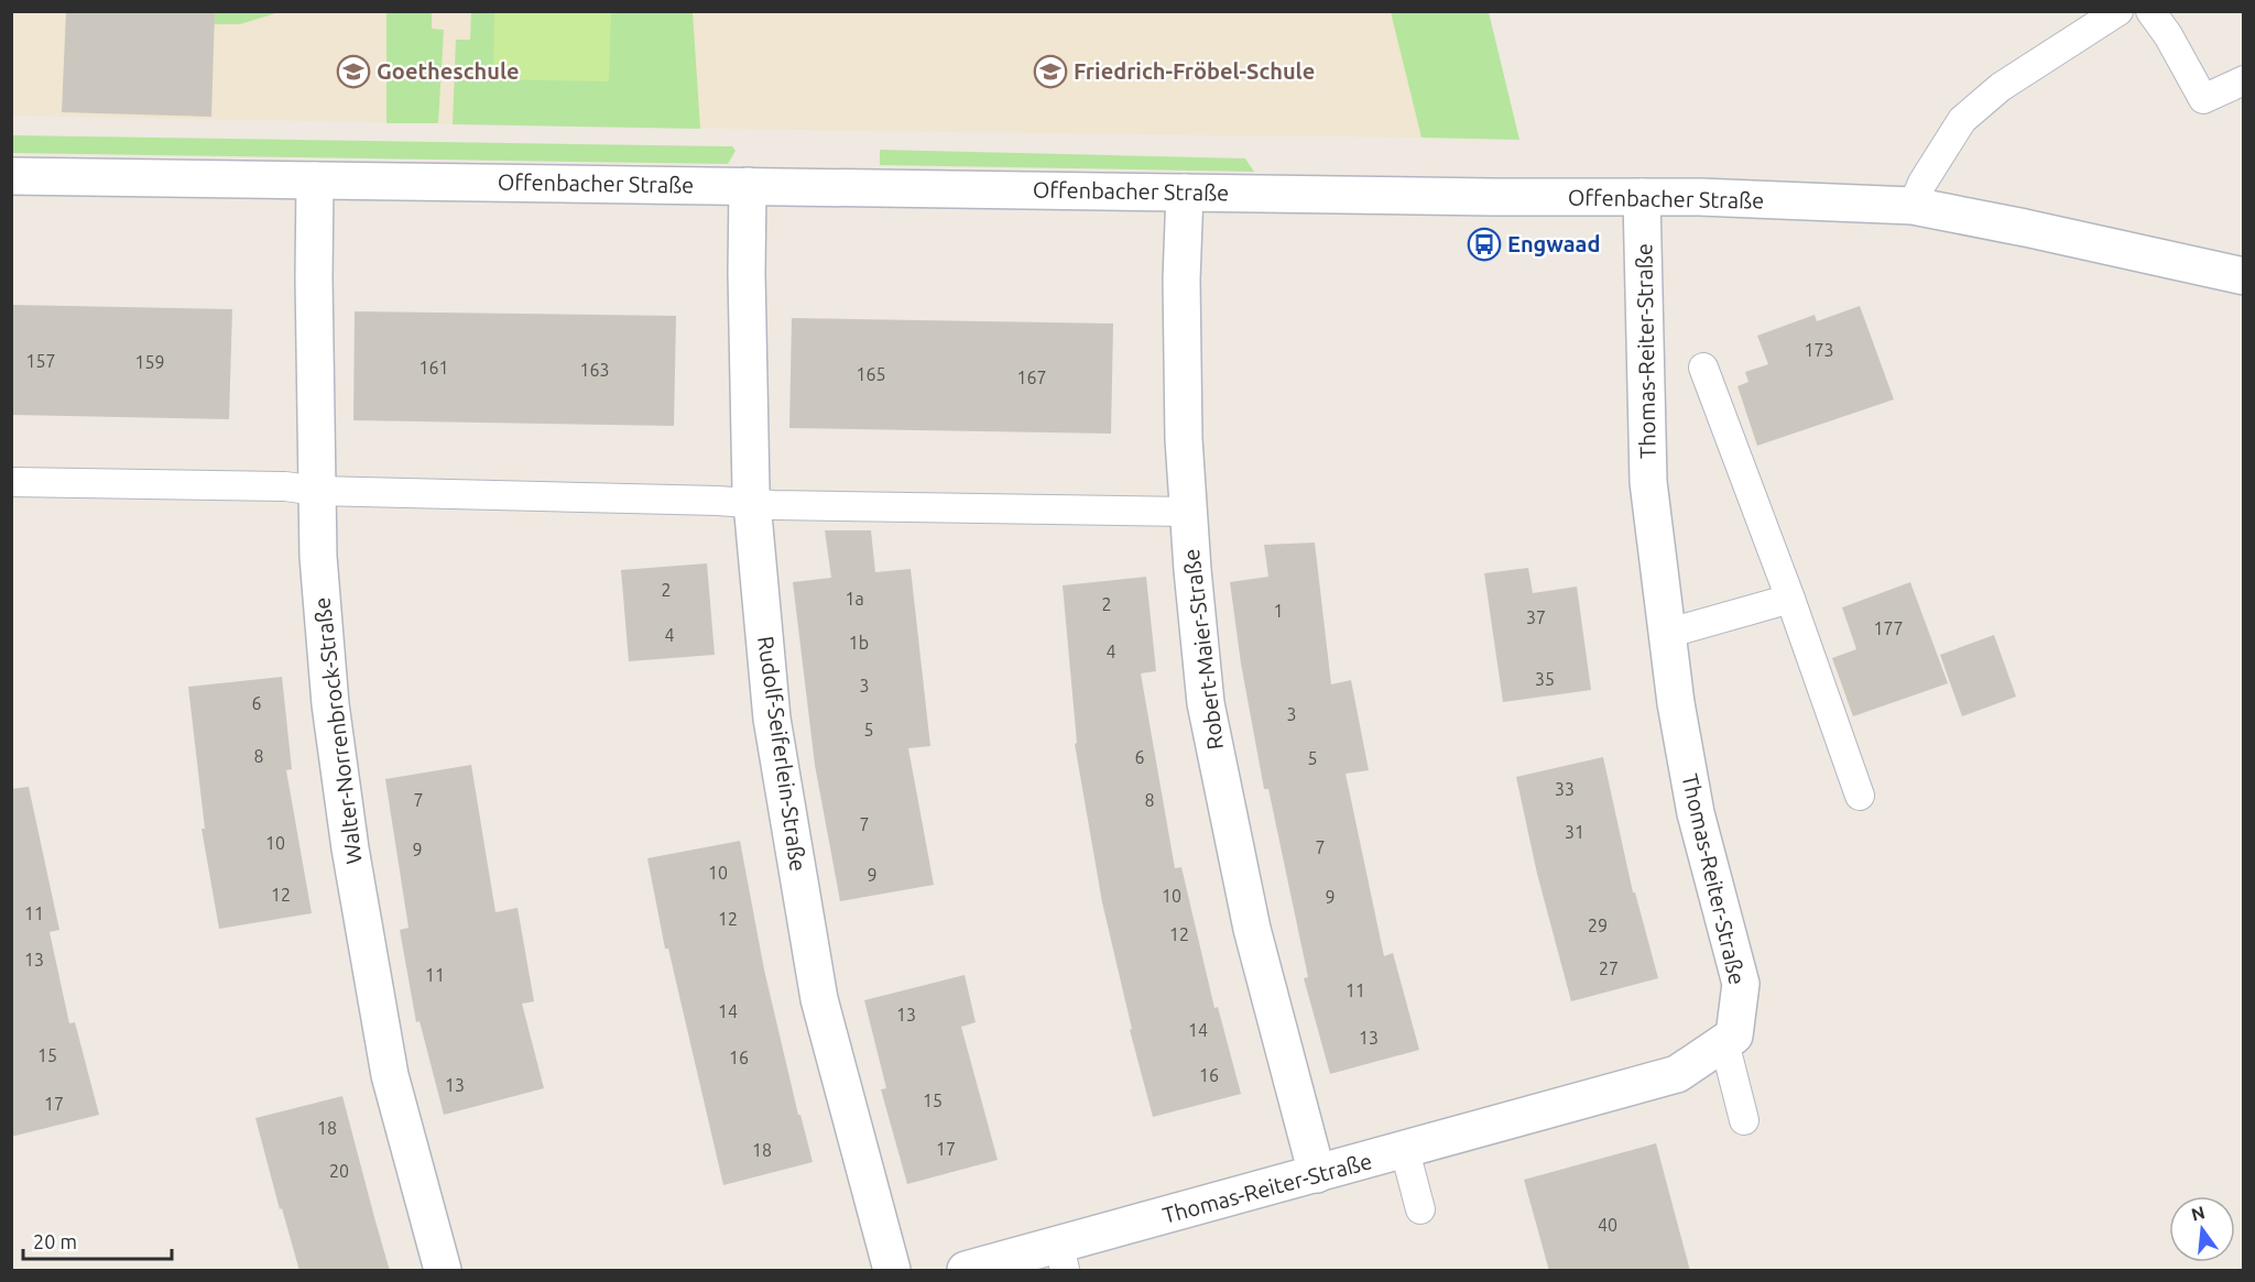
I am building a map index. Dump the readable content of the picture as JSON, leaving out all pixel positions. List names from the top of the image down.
{
  "streets": {
    "street": [
      "Offenbacher Straße",
      "Thomas-Reiter-Straße",
      "Robert-Maier-Straße",
      "Walter-Norrenbrock-Straße",
      "Rudolf-Seiferlein-Straße"
    ]
  },
  "crossings": [
    ["Offenbacher Straße", "Thomas-Reiter-Straße"],
    ["Offenbacher Straße", "Robert-Maier-Straße"],
    ["Offenbacher Straße", "Walter-Norrenbrock-Straße"],
    ["Offenbacher Straße", "Rudolf-Seiferlein-Straße"],
    ["Thomas-Reiter-Straße", "Robert-Maier-Straße"]
  ],
  "places": {
    "school or university": ["Goetheschule", "Friedrich-Fröbel-Schule"],
    "bus stop": ["Engwaad"]
  },
  "house_numbers": [
    "173",
    "157",
    "159",
    "161",
    "163",
    "165",
    "167",
    "2",
    "1a",
    "2",
    "1",
    "37",
    "177",
    "4",
    "1b",
    "4",
    "35",
    "3",
    "6",
    "3",
    "5",
    "8",
    "6",
    "5",
    "33",
    "7",
    "8",
    "7",
    "31",
    "10",
    "7",
    "9",
    "10",
    "9",
    "12",
    "10",
    "9",
    "11",
    "12",
    "29",
    "12",
    "13",
    "27",
    "11",
    "11",
    "14",
    "13",
    "14",
    "13",
    "15",
    "16",
    "16",
    "13",
    "15",
    "17",
    "18",
    "17",
    "18",
    "20",
    "40"
  ],
  "scale_bar": "20 m",
  "north": "top"
}
